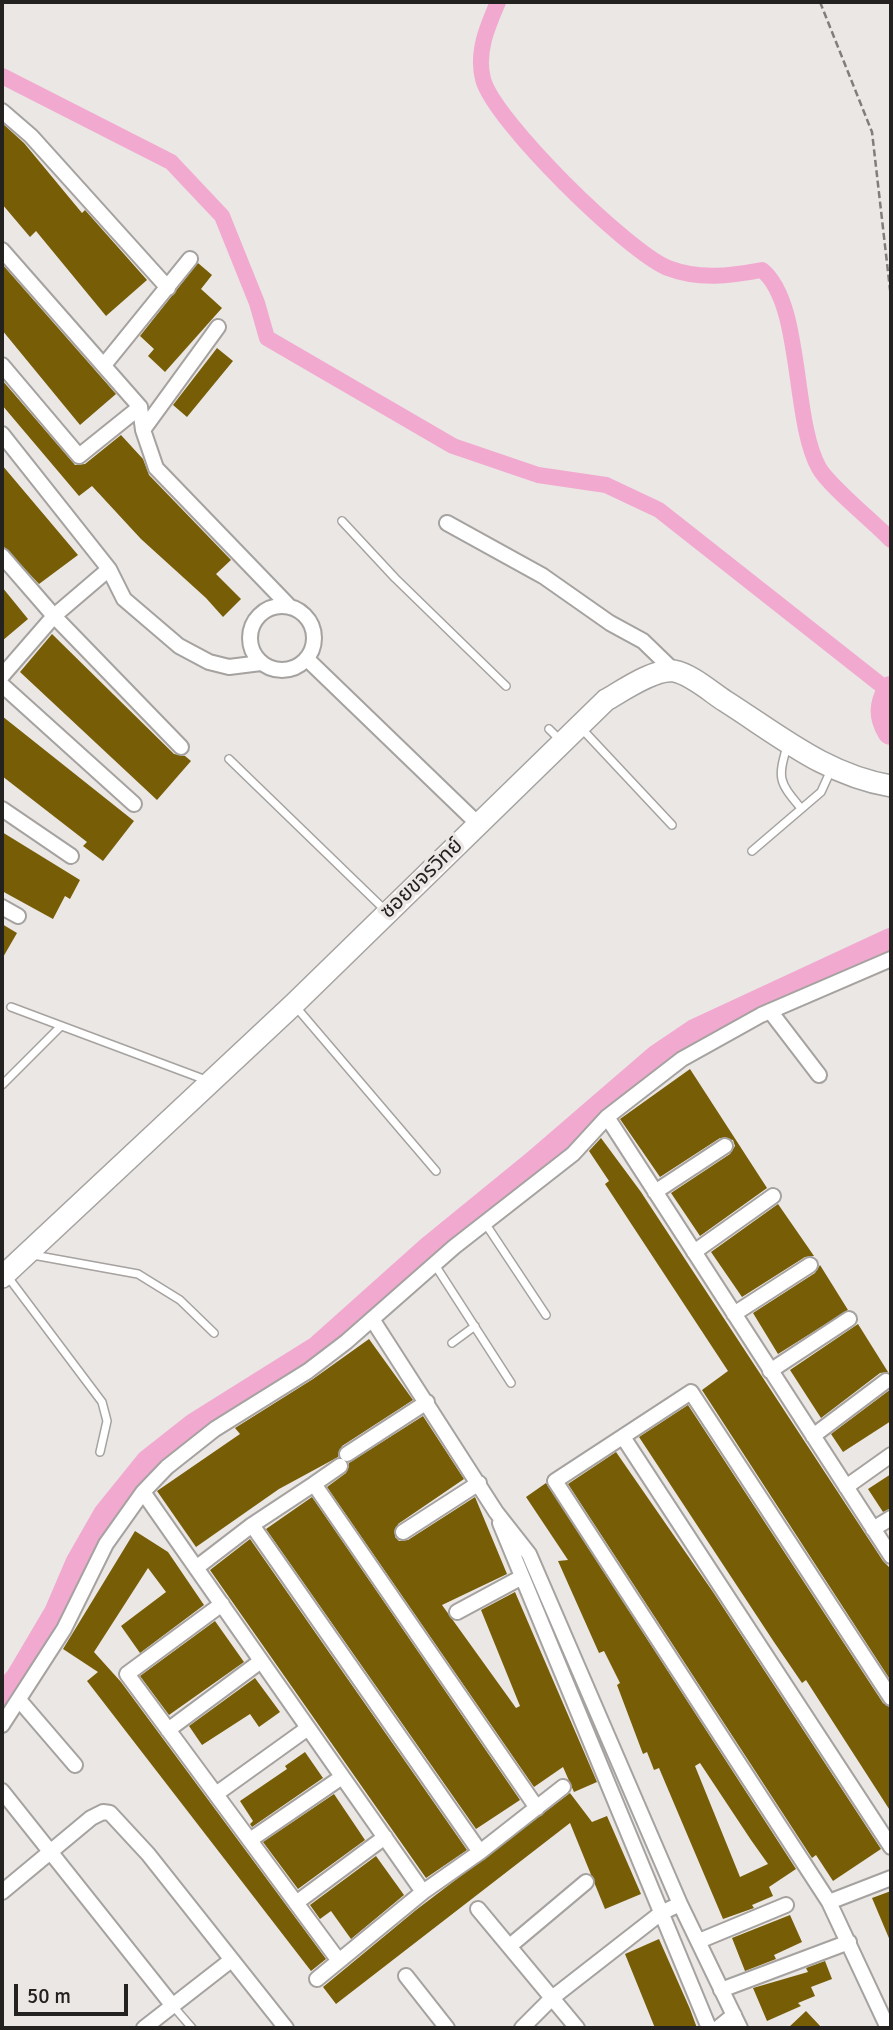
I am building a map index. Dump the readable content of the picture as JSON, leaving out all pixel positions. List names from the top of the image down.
{
  "streets": {
    "street": ["ซอยขจรวิทย์"]
  },
  "scale_bar": "50 m"
}
